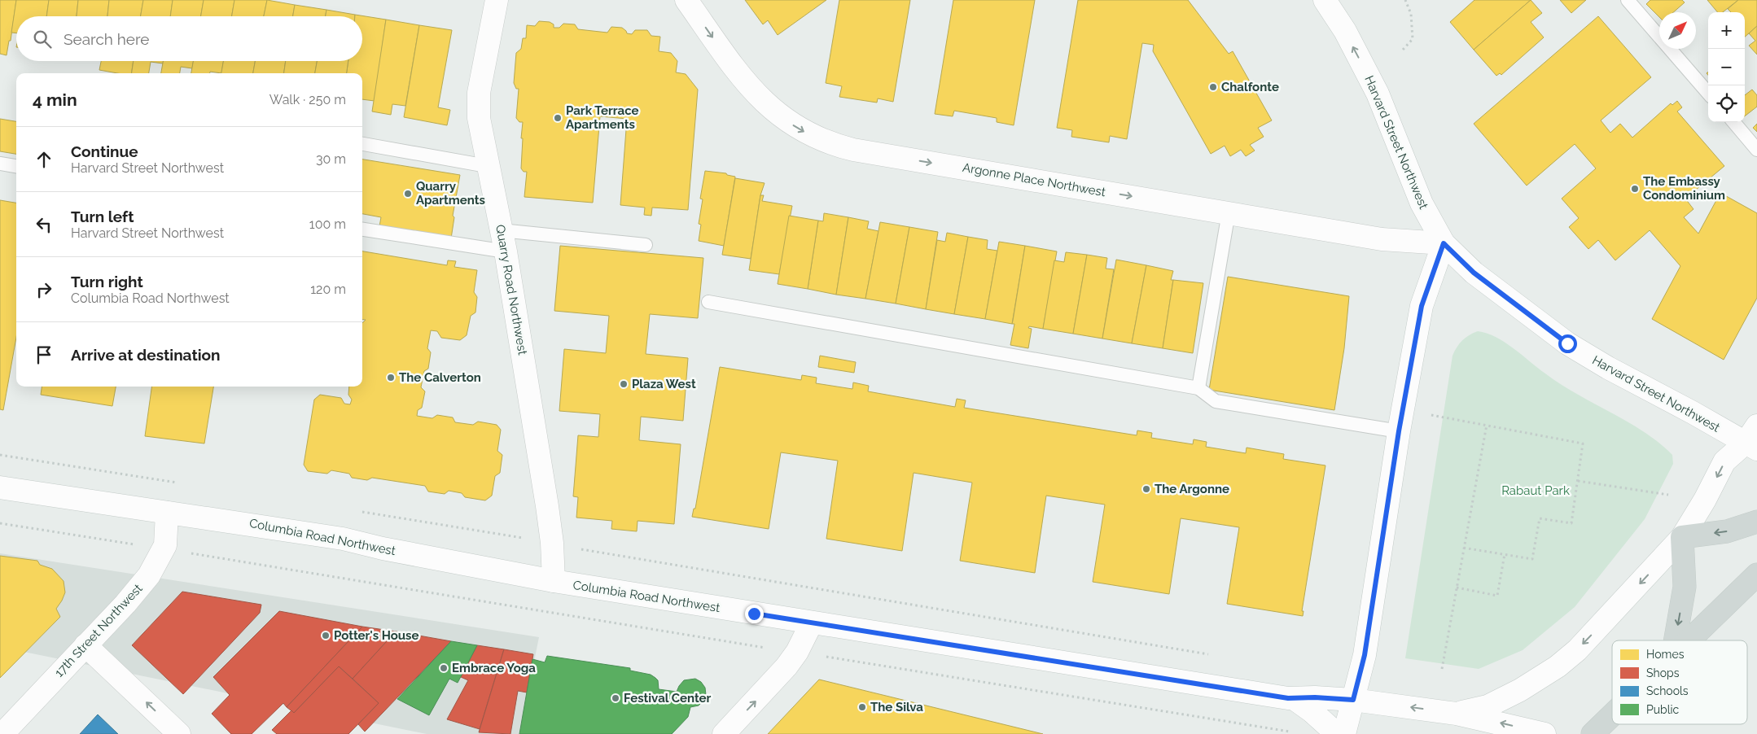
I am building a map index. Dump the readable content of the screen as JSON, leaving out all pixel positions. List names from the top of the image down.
{
  "streets": {
    "street": [
      "Harvard Street Northwest",
      "Argonne Place Northwest",
      "Quarry Road Northwest",
      "Columbia Road Northwest",
      "17th Street Northwest"
    ]
  },
  "crossings": [
    ["Harvard Street Northwest", "Argonne Place Northwest"],
    ["Quarry Road Northwest", "Columbia Road Northwest"],
    ["Columbia Road Northwest", "17th Street Northwest"]
  ],
  "one_way": ["Harvard Street Northwest", "Argonne Place Northwest"],
  "parks": ["Rabaut Park"],
  "places": [
    "Chalfonte",
    "Park Terrace Apartments",
    "The Embassy Condominium",
    "Quarry Apartments",
    "The Calverton",
    "Plaza West",
    "The Argonne",
    "Potter's House",
    "Embrace Yoga",
    "Festival Center",
    "The Silva"
  ],
  "legend": [
    "Homes",
    "Shops",
    "Schools",
    "Public"
  ],
  "north": "top right",
  "page": {
    "map_buttons": ["+", "−"],
    "search": "Search here",
    "heading": ["4 min", "Walk · 250 m"],
    "list": [
      ["Continue", "Harvard Street Northwest", "30 m"],
      ["Turn left", "Harvard Street Northwest", "100 m"],
      ["Turn right", "Columbia Road Northwest", "120 m"],
      "Arrive at destination"
    ]
  }
}
